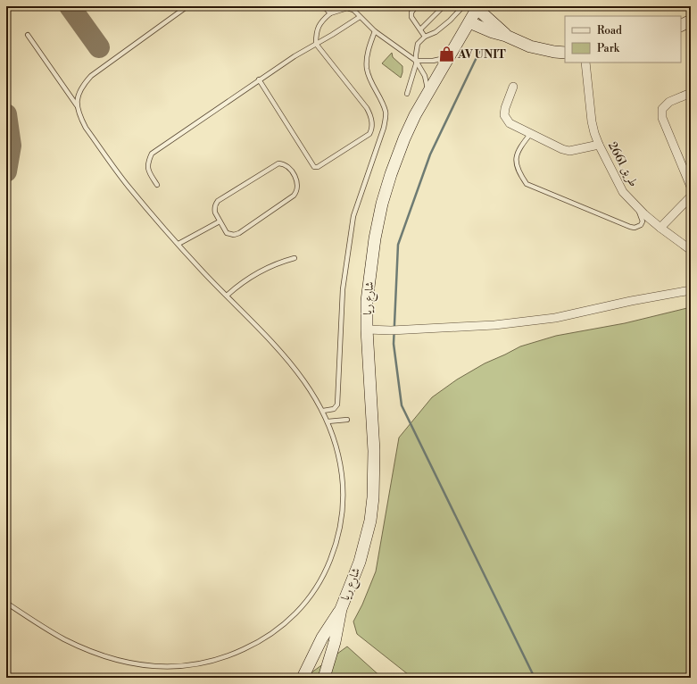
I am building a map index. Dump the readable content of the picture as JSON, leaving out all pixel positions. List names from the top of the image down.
{
  "streets": {
    "main road": ["شارع ريا"],
    "street": ["طريق 2661"]
  },
  "places": {
    "shop": ["AV UNIT"]
  },
  "legend": ["Road", "Park"]
}
